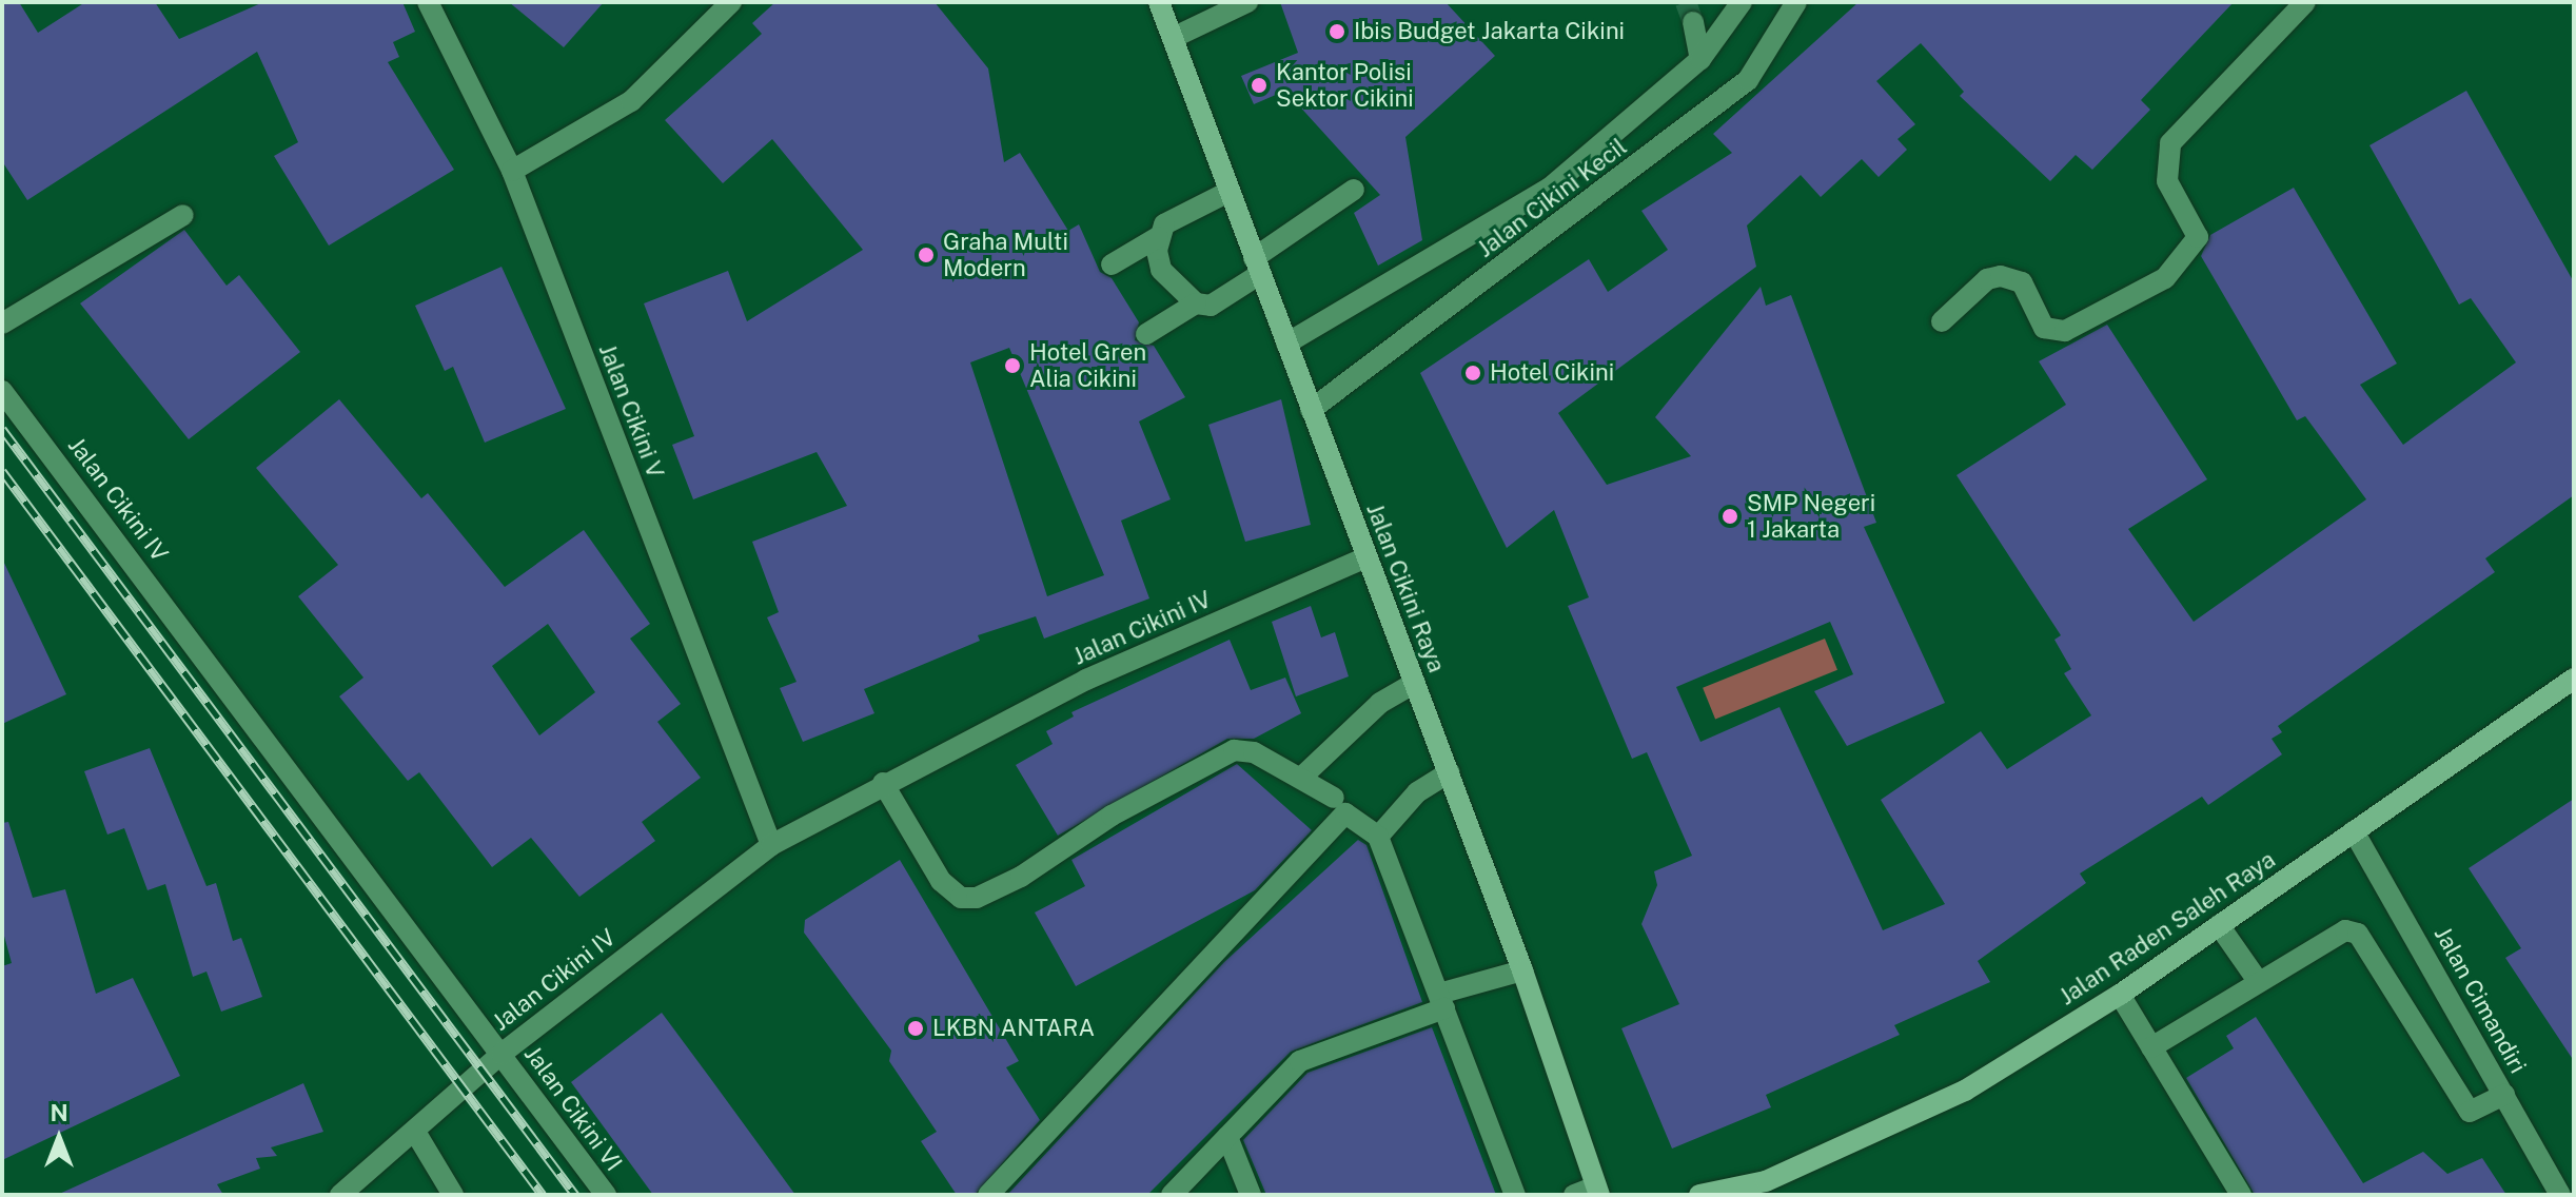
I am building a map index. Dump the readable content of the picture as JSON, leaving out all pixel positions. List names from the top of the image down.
{
  "streets": {
    "main road": ["Jalan Cikini Raya", "Jalan Raden Saleh Raya"],
    "street": [
      "Jalan Cikini Kecil",
      "Jalan Cikini V",
      "Jalan Cikini IV",
      "Jalan Cimandiri",
      "Jalan Cikini VI"
    ]
  },
  "crossings": [
    ["Jalan Cikini Kecil", "Jalan Cikini Raya"],
    ["Jalan Cikini V", "Jalan Cikini IV"],
    ["Jalan Cikini IV", "Jalan Cikini Raya"],
    ["Jalan Cikini IV", "Jalan Cikini VI"],
    ["Jalan Raden Saleh Raya", "Jalan Cimandiri"]
  ],
  "places": [
    "Ibis Budget Jakarta Cikini",
    "Kantor Polisi Sektor Cikini",
    "Graha Multi Modern",
    "Hotel Gren Alia Cikini",
    "Hotel Cikini",
    "SMP Negeri 1 Jakarta",
    "LKBN ANTARA"
  ],
  "north": "top"
}
